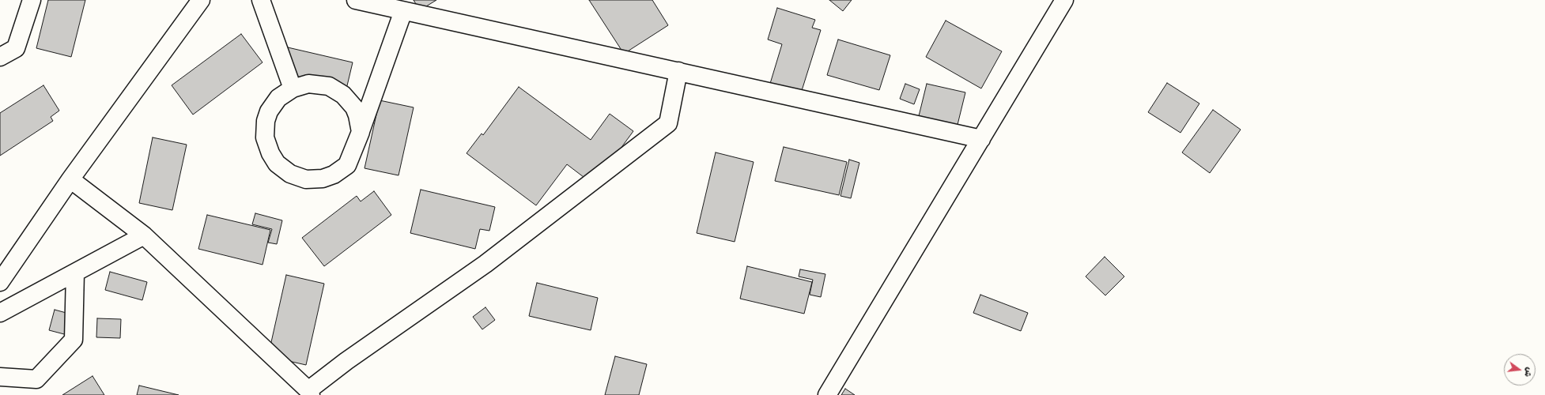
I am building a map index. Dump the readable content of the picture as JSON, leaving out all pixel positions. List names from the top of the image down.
{
  "north": "right"
}
